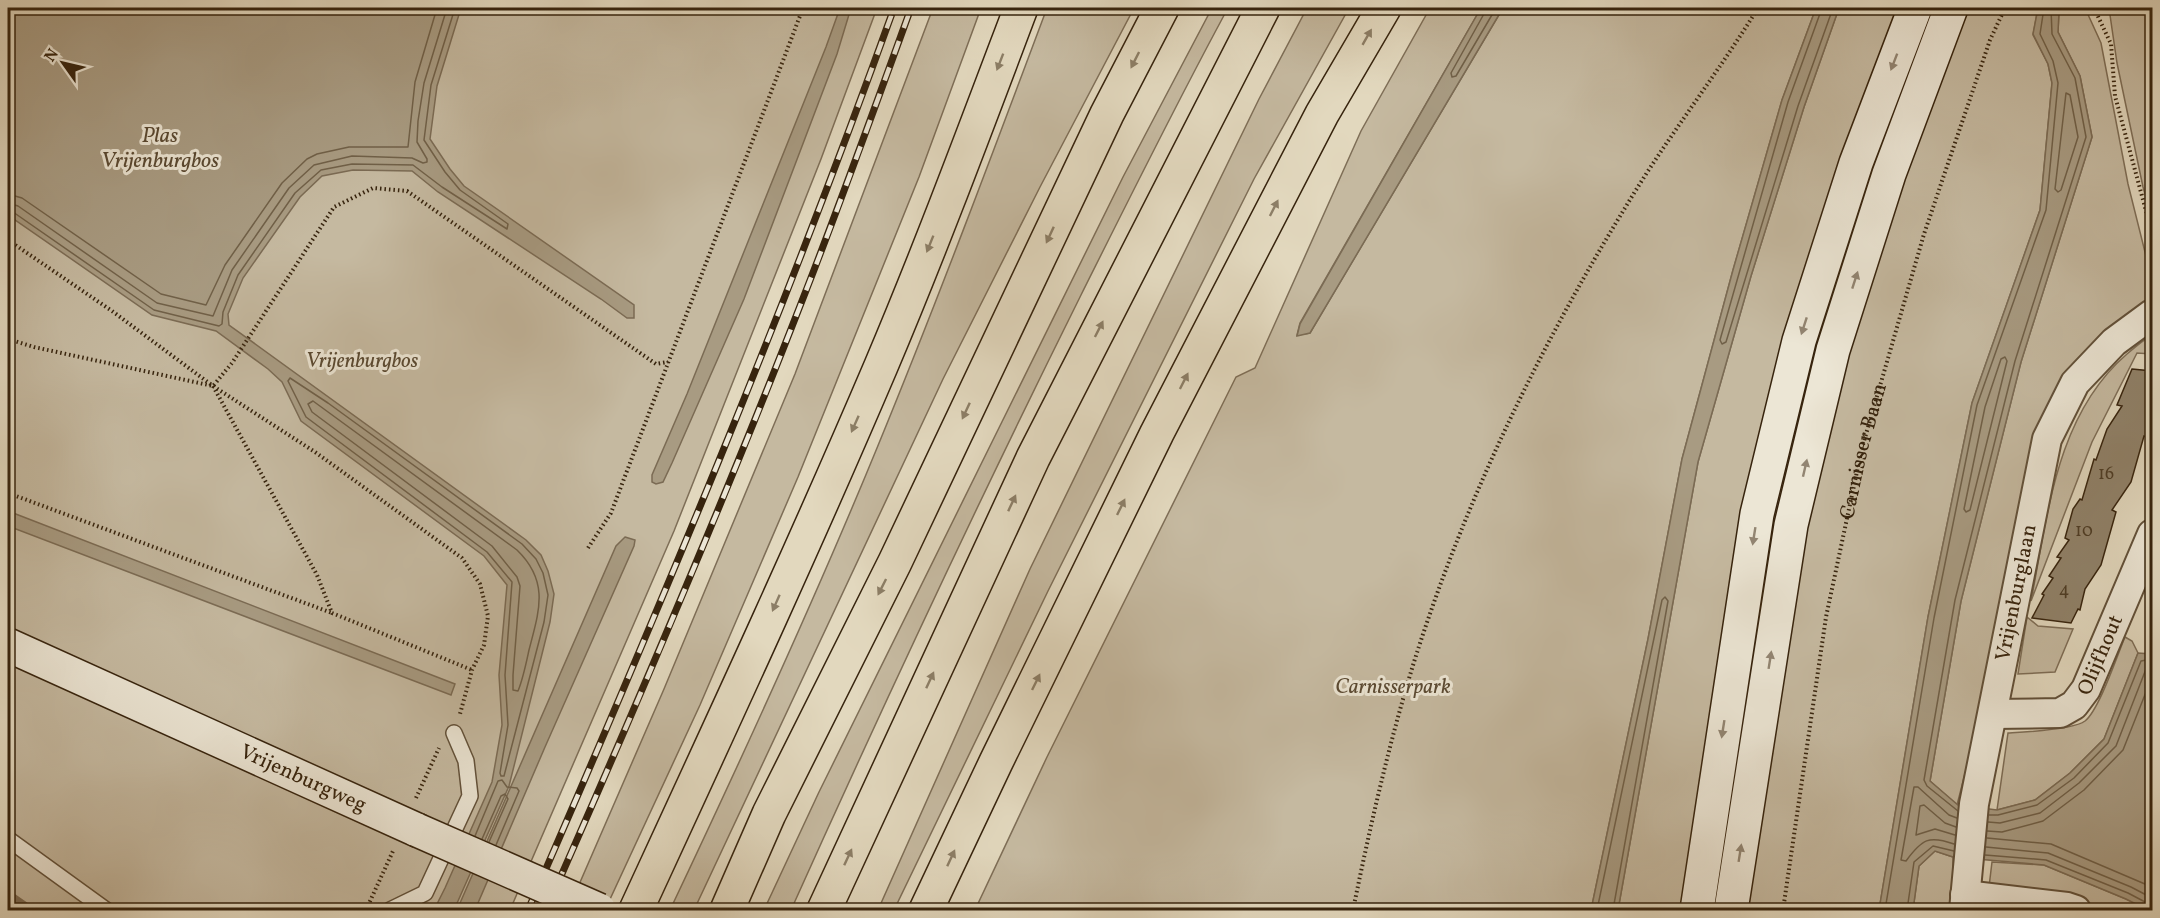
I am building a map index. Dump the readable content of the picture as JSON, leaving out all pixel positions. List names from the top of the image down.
{
  "streets": {
    "main road": ["Vrijenburgweg"],
    "street": ["Vrijenburglaan", "Olijfhout"],
    "path": ["Carnisser Baan"]
  },
  "crossings": [
    ["Vrijenburglaan", "Olijfhout"]
  ],
  "water": ["Plas Vrijenburgbos"],
  "parks": ["Vrijenburgbos", "Carnisserpark"],
  "house_numbers": ["16", "10", "4"],
  "north": "top left"
}
